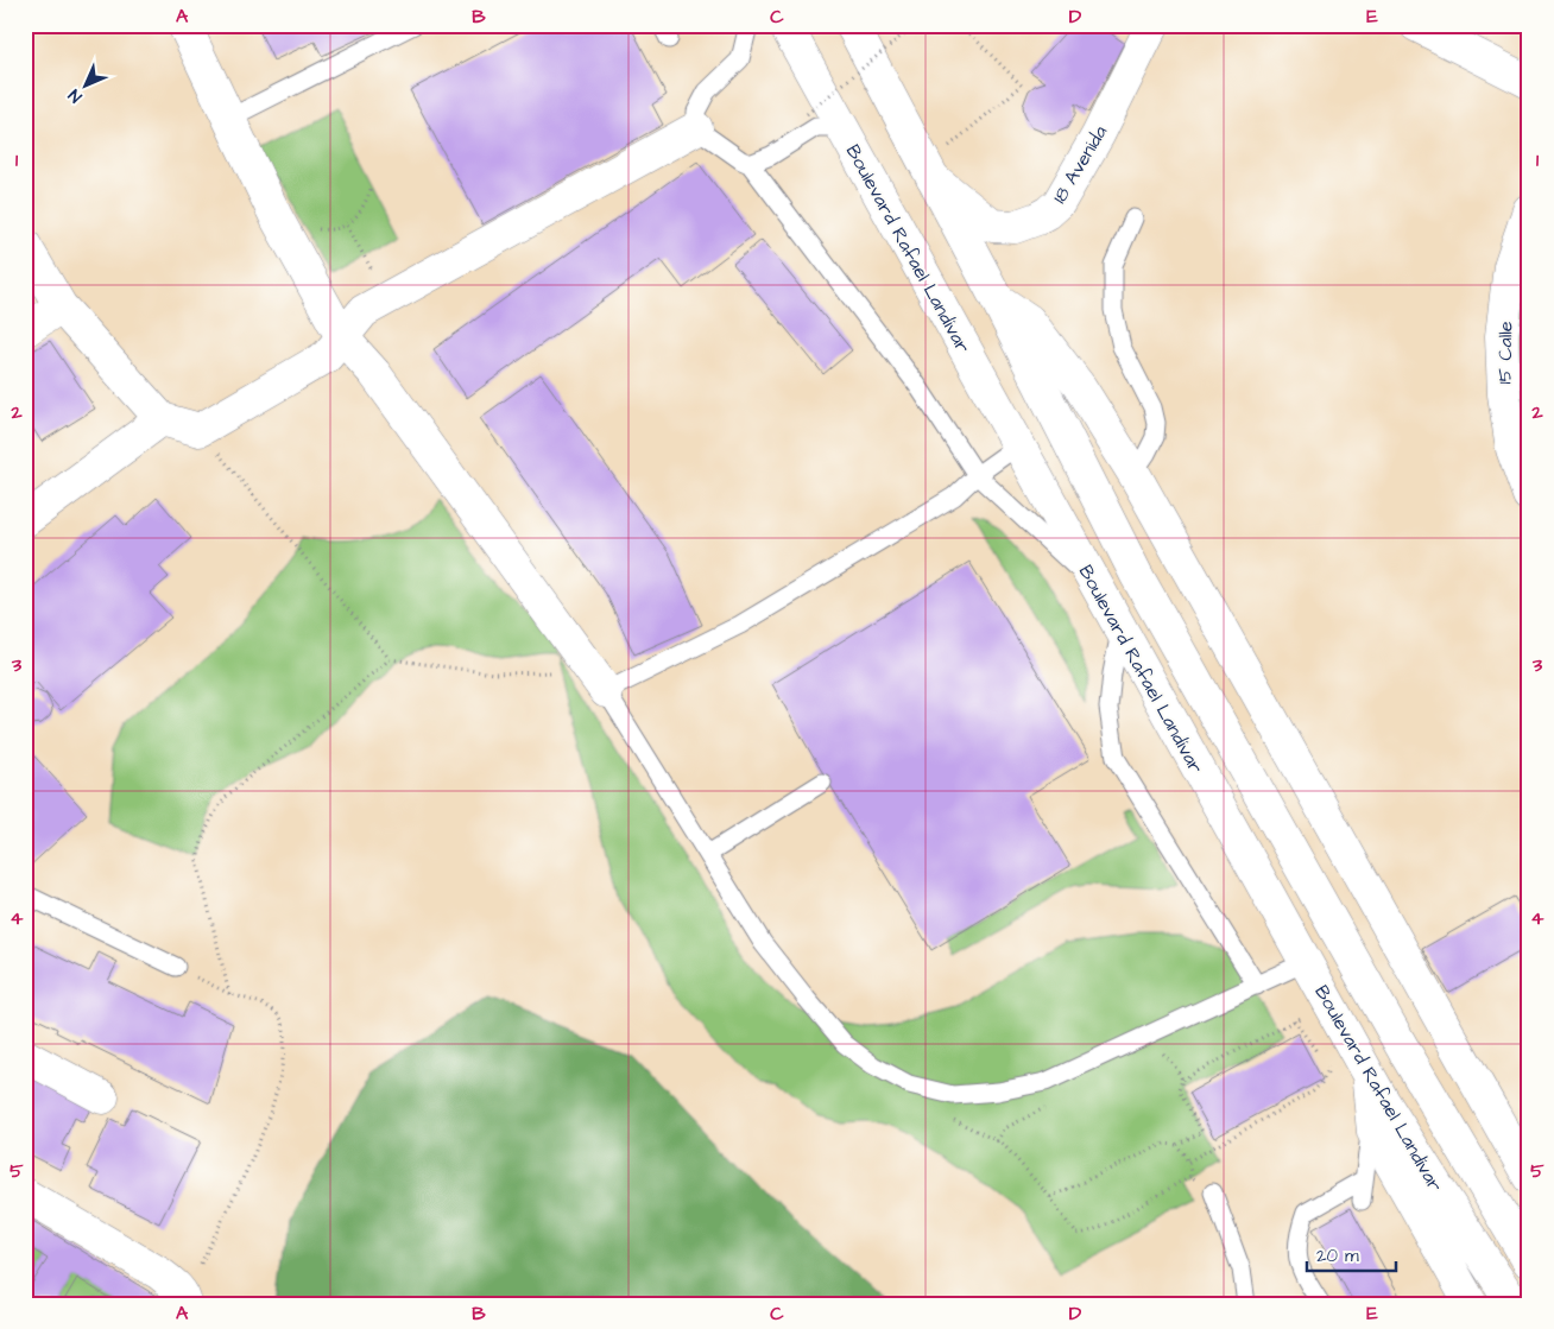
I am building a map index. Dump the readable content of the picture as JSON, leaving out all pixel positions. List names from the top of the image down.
{
  "streets": {
    "street": ["18 Avenida", "Boulevard Rafael Landívar", "15 Calle"]
  },
  "crossings": [
    ["18 Avenida", "Boulevard Rafael Landívar"]
  ],
  "scale_bar": "20 m",
  "north": "bottom left",
  "grid": {
    "columns": [
      "A",
      "B",
      "C",
      "D",
      "E"
    ],
    "rows": [
      "1",
      "2",
      "3",
      "4",
      "5"
    ]
  }
}
